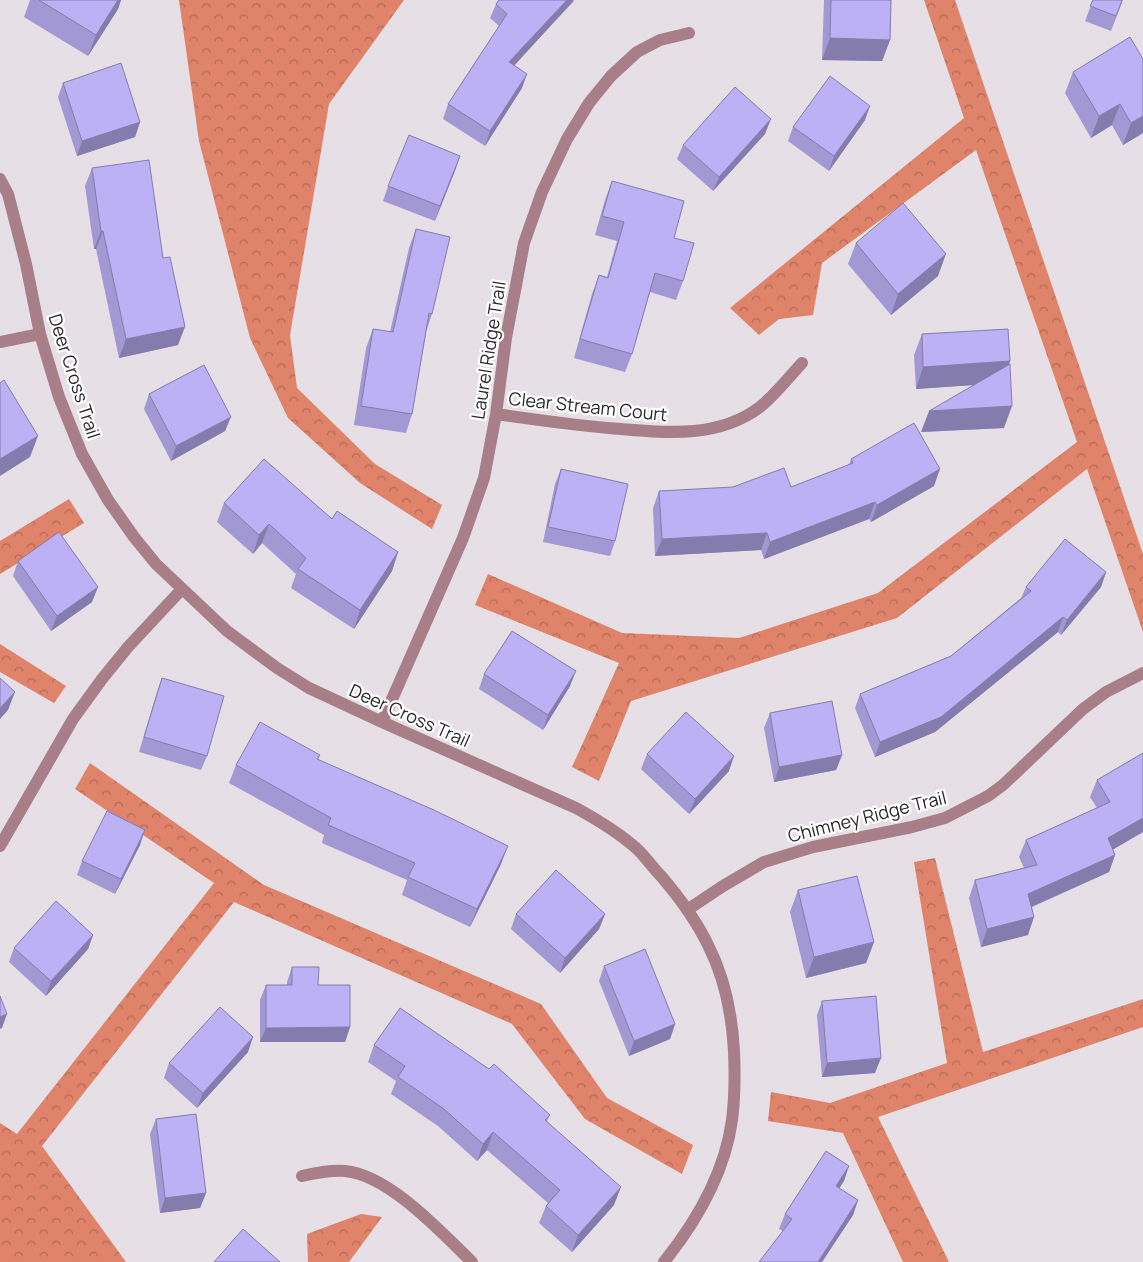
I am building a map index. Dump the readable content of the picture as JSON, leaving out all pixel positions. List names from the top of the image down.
{
  "streets": {
    "street": [
      "Laurel Ridge Trail",
      "Deer Cross Trail",
      "Clear Stream Court",
      "Chimney Ridge Trail"
    ]
  },
  "crossings": [
    ["Laurel Ridge Trail", "Deer Cross Trail"],
    ["Laurel Ridge Trail", "Clear Stream Court"],
    ["Deer Cross Trail", "Chimney Ridge Trail"]
  ]
}
